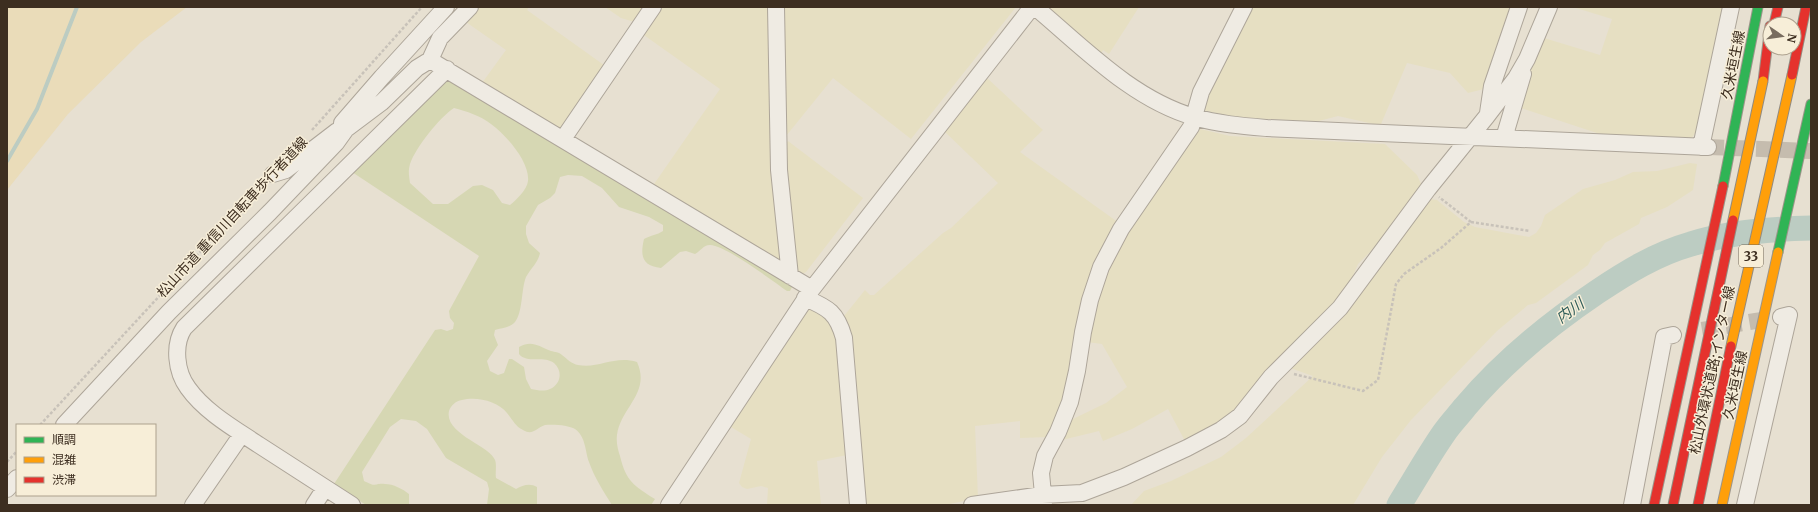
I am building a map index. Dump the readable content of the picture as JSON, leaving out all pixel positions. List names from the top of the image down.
{
  "streets": {
    "main road": ["久米垣生線", "33", "松山外環状道路;インター線"],
    "path": ["松山市道 重信川自転車歩行者道線"]
  },
  "crossings": [
    ["33", "松山外環状道路;インター線"]
  ],
  "water": ["内川"],
  "legend": ["順調", "混雑", "渋滞"],
  "north": "right"
}
